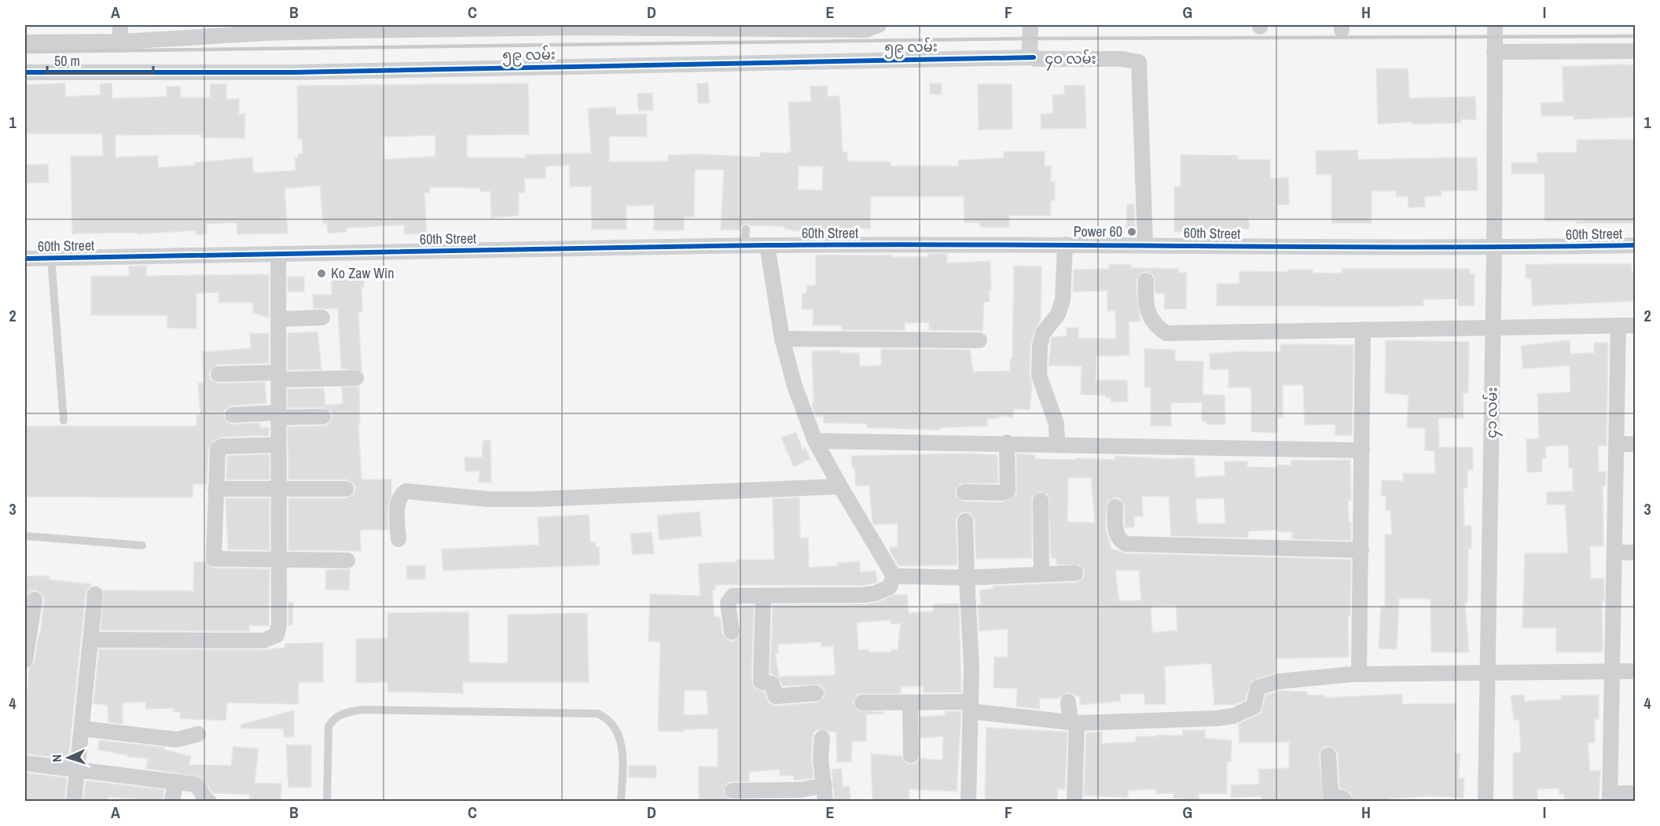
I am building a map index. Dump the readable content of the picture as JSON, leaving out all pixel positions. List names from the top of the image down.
{
  "streets": {
    "street": [
      "၅၉ လမ်း",
      "၄၀ လမ်း",
      "60th Street",
      "၄၁ လမ်း"
    ]
  },
  "crossings": [
    ["၅၉ လမ်း", "၄၀ လမ်း"],
    ["၄၀ လမ်း", "60th Street"],
    ["60th Street", "၄၁ လမ်း"]
  ],
  "places": ["Power 60", "Ko Zaw Win"],
  "scale_bar": "50 m",
  "north": "left",
  "grid": {
    "columns": [
      "A",
      "B",
      "C",
      "D",
      "E",
      "F",
      "G",
      "H",
      "I"
    ],
    "rows": [
      "1",
      "2",
      "3",
      "4"
    ]
  }
}
